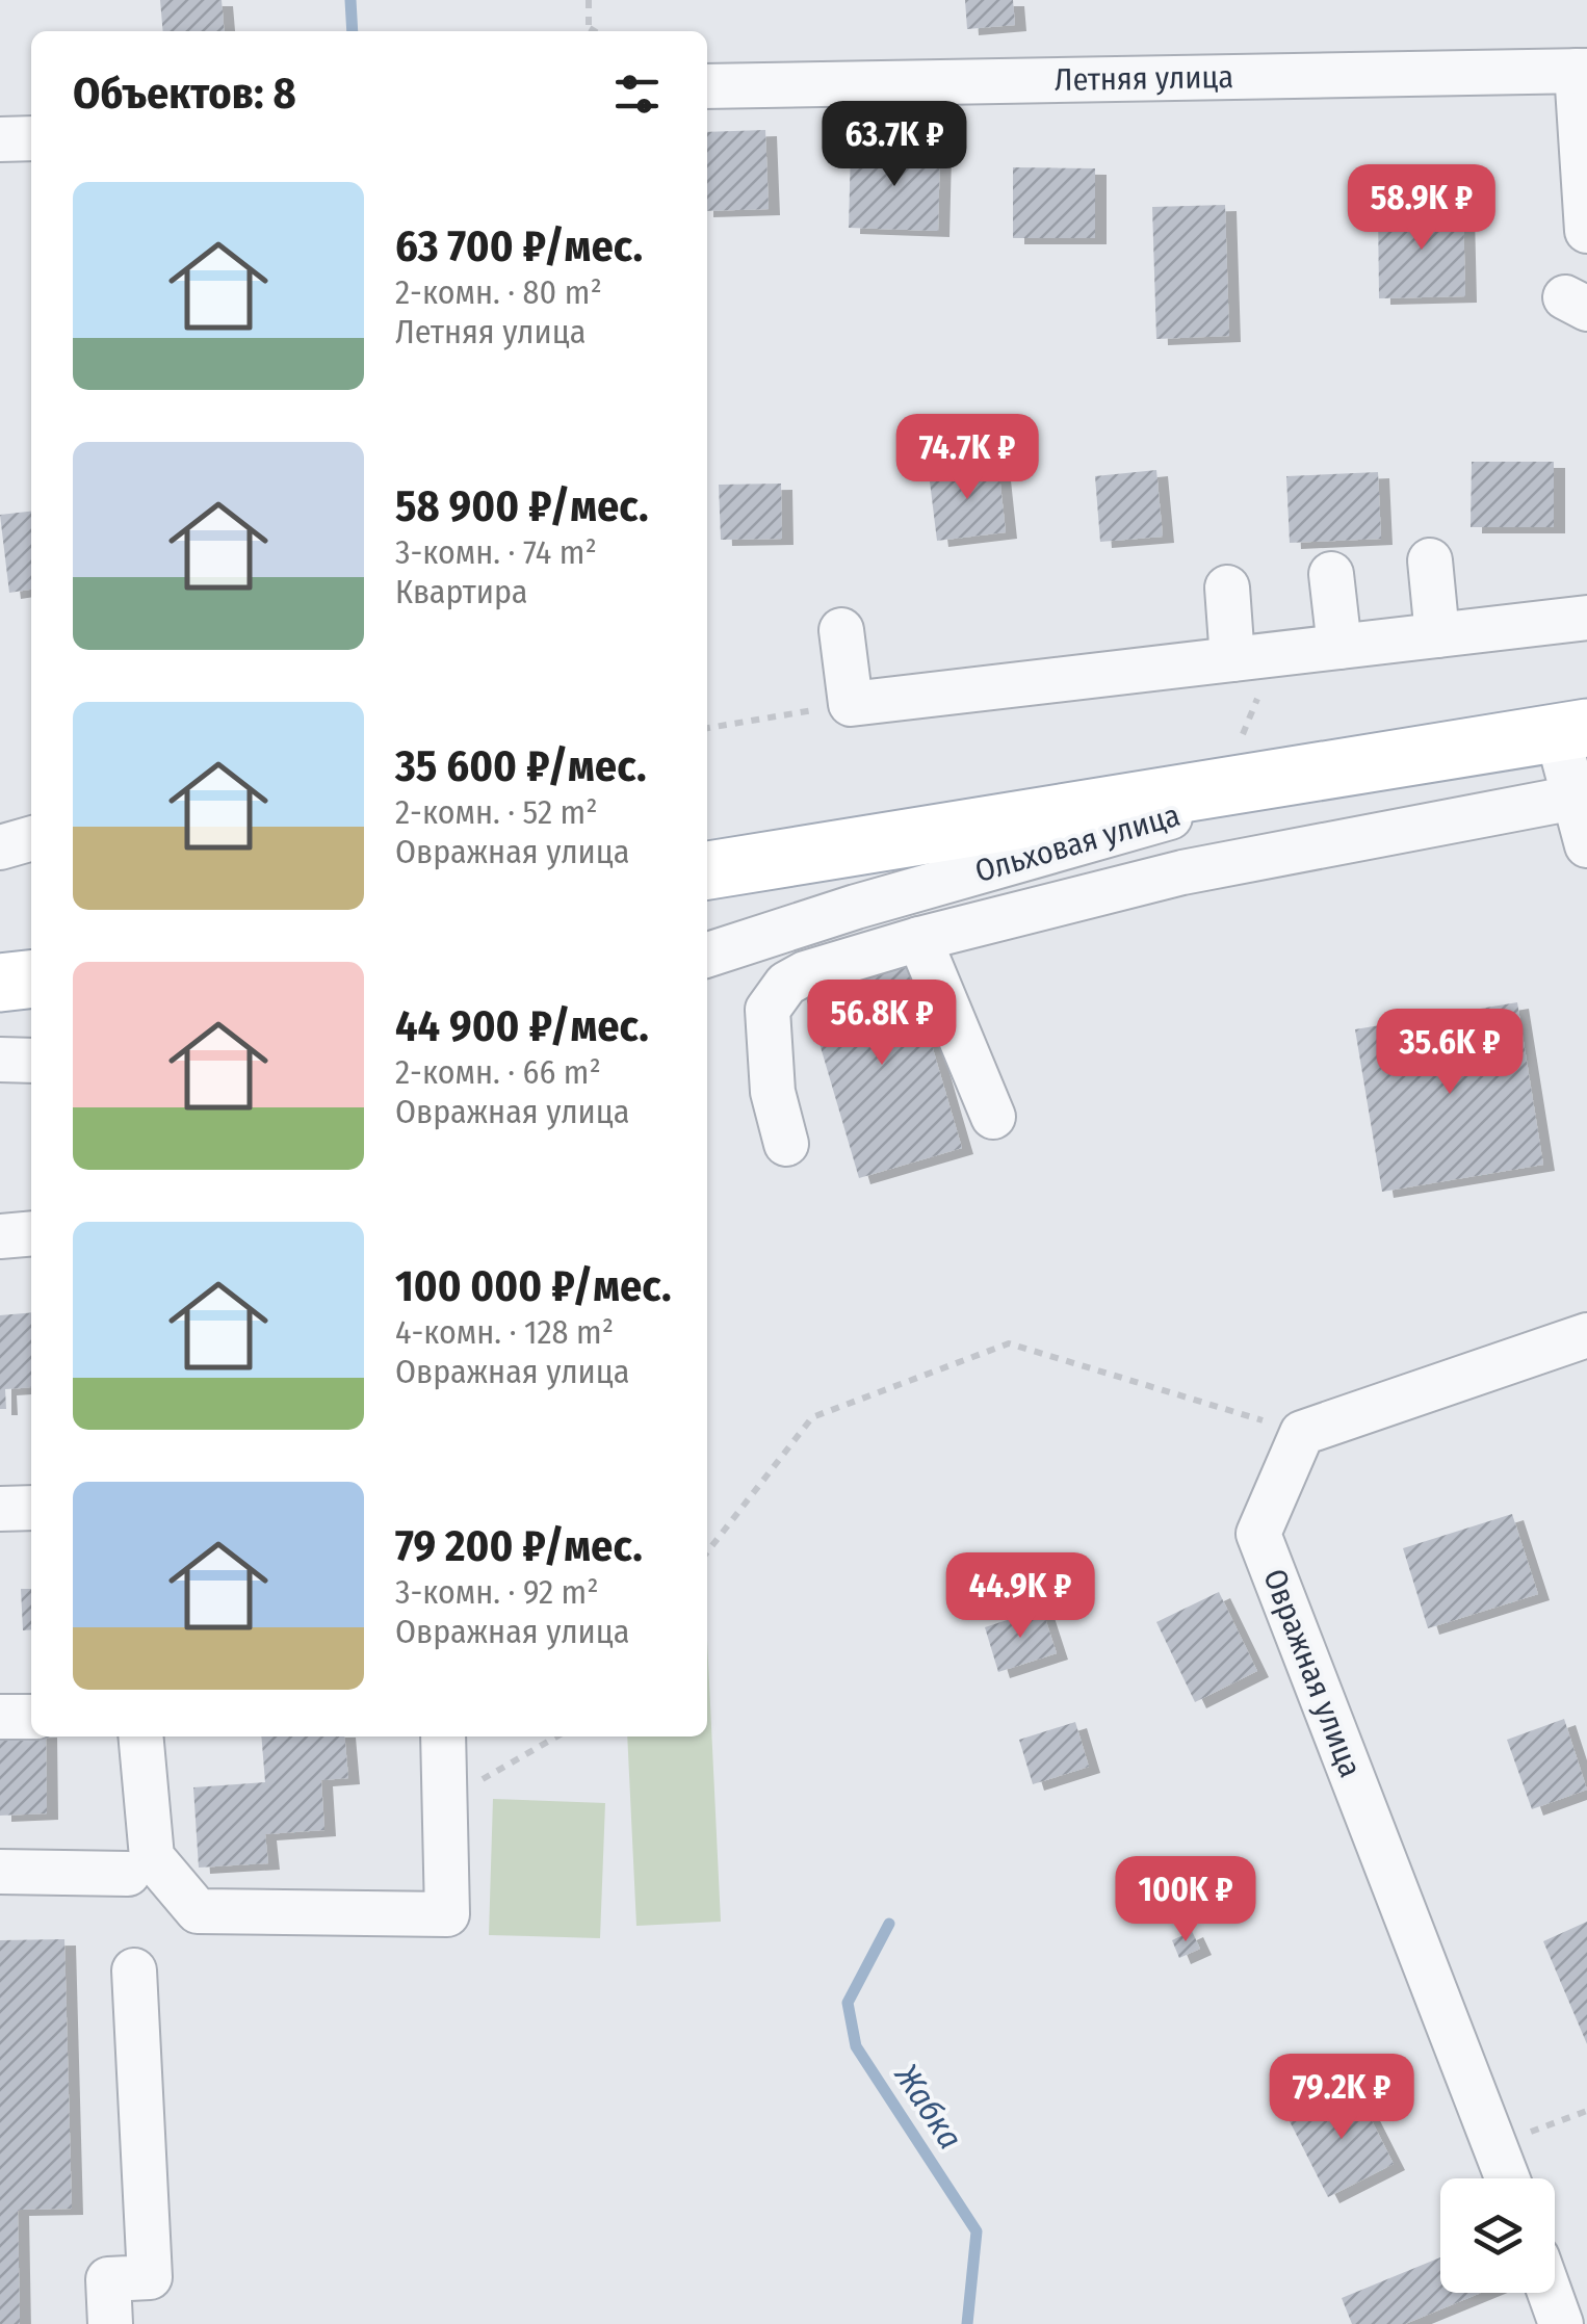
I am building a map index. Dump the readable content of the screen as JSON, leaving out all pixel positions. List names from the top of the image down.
{
  "streets": {
    "main road": ["Ольховая улица"],
    "street": ["Летняя улица", "Овражная улица"]
  },
  "water": ["Жабка"],
  "page": {
    "heading": "Объектов: 8",
    "price": [
      "63.7K ₽",
      "58.9K ₽",
      "74.7K ₽",
      "56.8K ₽",
      "35.6K ₽",
      "44.9K ₽",
      "100K ₽",
      "79.2K ₽"
    ],
    "list": [
      {
        "name": "63 700 ₽/мес.",
        "note": "2-комн. · 80 m² · Летняя улица"
      },
      {
        "name": "58 900 ₽/мес.",
        "note": "3-комн. · 74 m² · Квартира"
      },
      {
        "name": "35 600 ₽/мес.",
        "note": "2-комн. · 52 m² · Овражная улица"
      },
      {
        "name": "44 900 ₽/мес.",
        "note": "2-комн. · 66 m² · Овражная улица"
      },
      {
        "name": "100 000 ₽/мес.",
        "note": "4-комн. · 128 m² · Овражная улица"
      },
      {
        "name": "79 200 ₽/мес.",
        "note": "3-комн. · 92 m² · Овражная улица"
      }
    ]
  }
}
